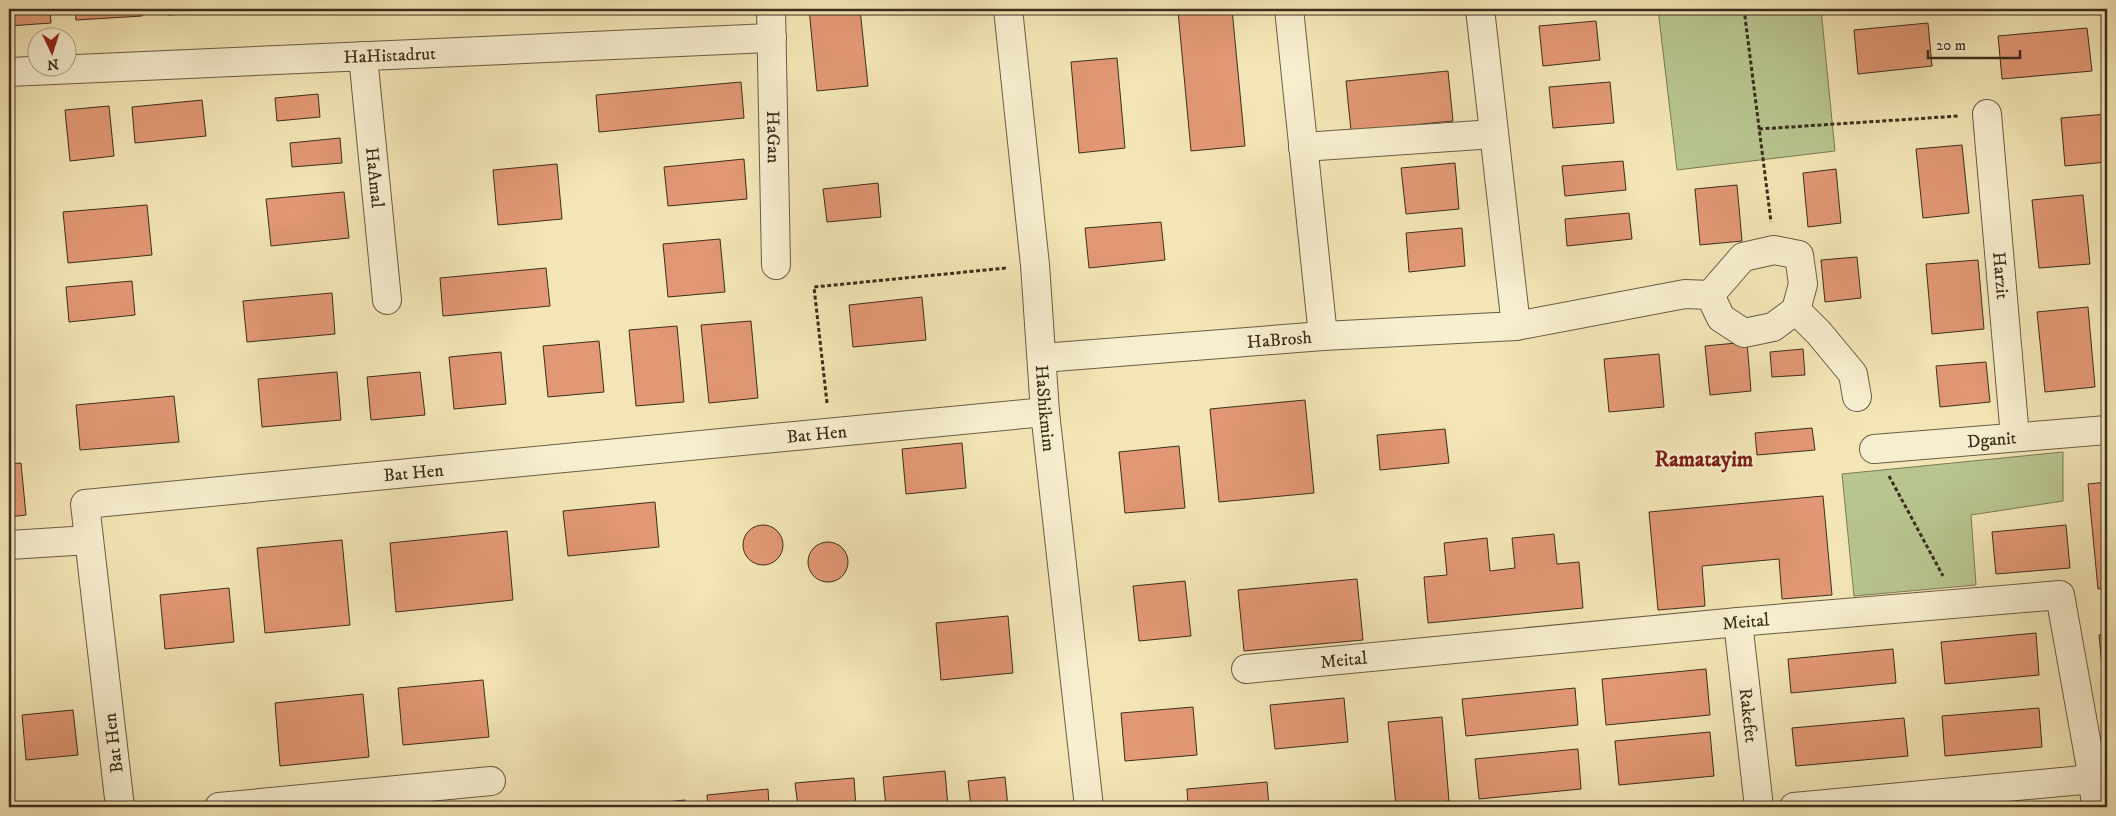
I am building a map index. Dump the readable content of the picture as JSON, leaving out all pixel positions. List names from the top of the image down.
{
  "streets": {
    "street": [
      "HaHistadrut",
      "HaGan",
      "HaAmal",
      "Harzit",
      "HaBrosh",
      "HaShikmim",
      "Bat Hen",
      "Dganit",
      "Meital",
      "Rakefet"
    ]
  },
  "crossings": [
    ["HaHistadrut", "HaGan"],
    ["HaHistadrut", "HaAmal"],
    ["Harzit", "Dganit"],
    ["HaBrosh", "HaShikmim"],
    ["HaShikmim", "Bat Hen"],
    ["Meital", "Rakefet"]
  ],
  "districts": ["Ramatayim"],
  "scale_bar": "20 m",
  "north": "bottom"
}
